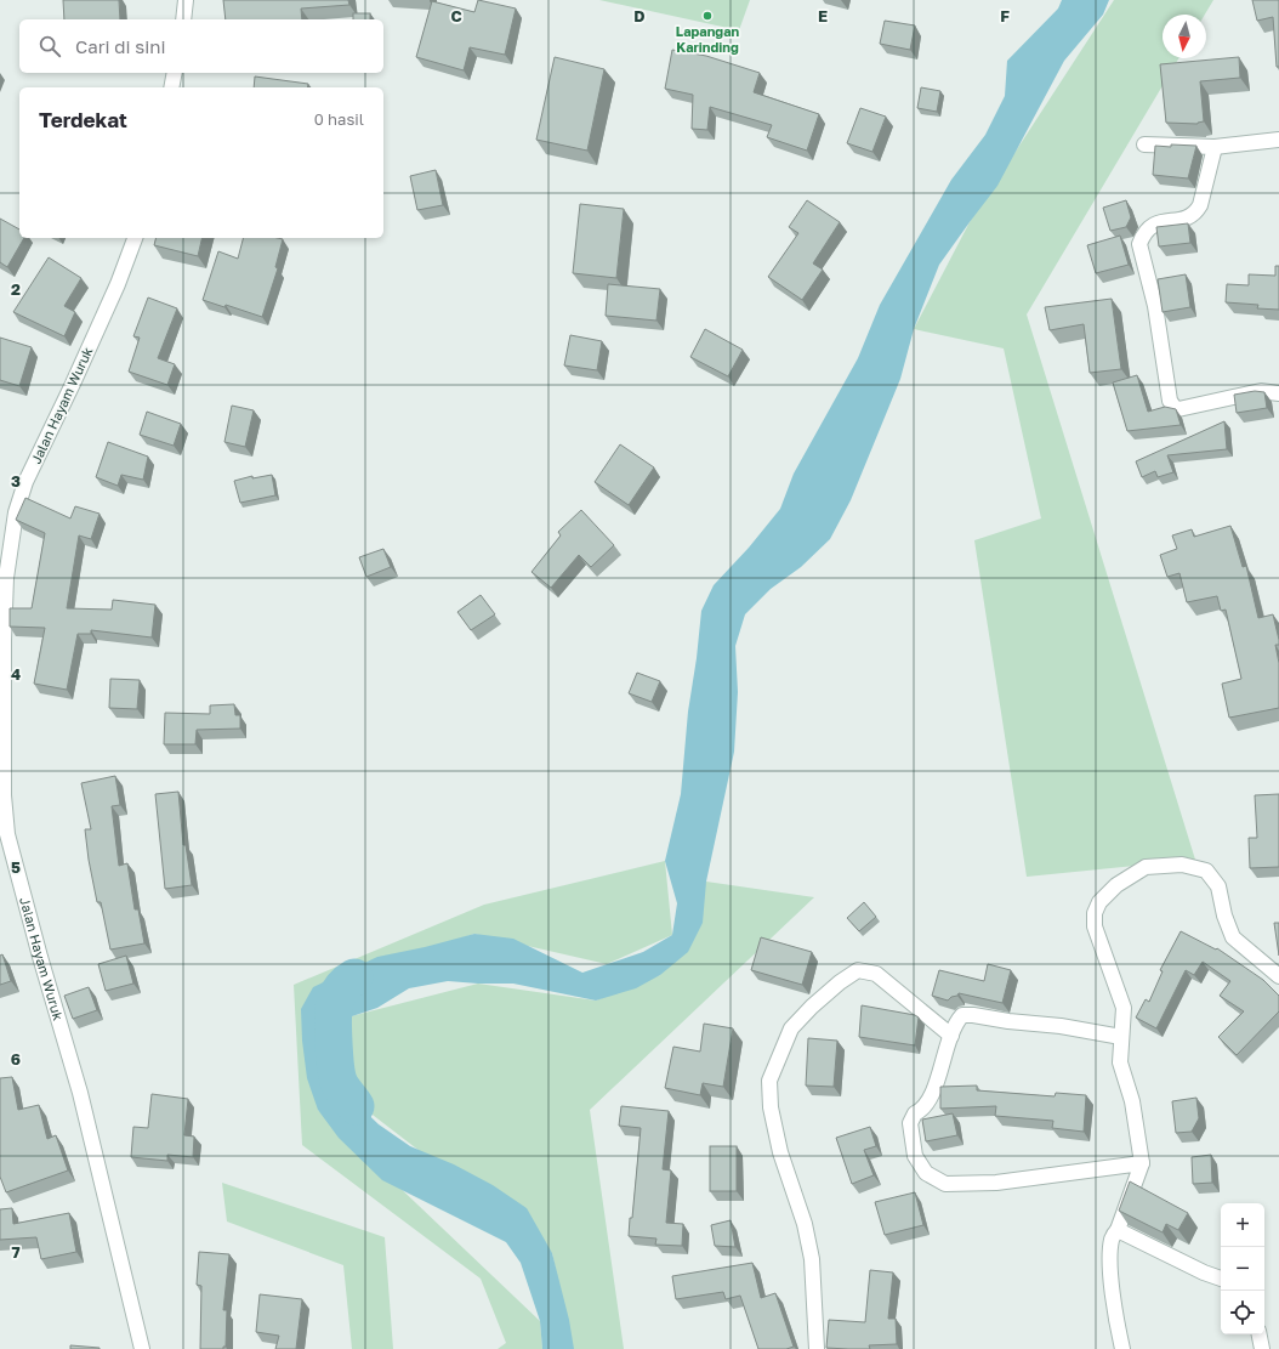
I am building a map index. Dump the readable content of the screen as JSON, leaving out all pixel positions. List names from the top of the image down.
{
  "streets": {
    "street": ["Jalan Hayam Wuruk"]
  },
  "places": ["Lapangan Karinding"],
  "north": "bottom",
  "page": {
    "search": "Cari di sini",
    "heading": ["Terdekat", "0 hasil"],
    "map_buttons": ["+", "−"]
  },
  "grid": {
    "columns": [
      "C",
      "D",
      "E",
      "F"
    ],
    "rows": [
      "2",
      "3",
      "4",
      "5",
      "6",
      "7"
    ]
  }
}
